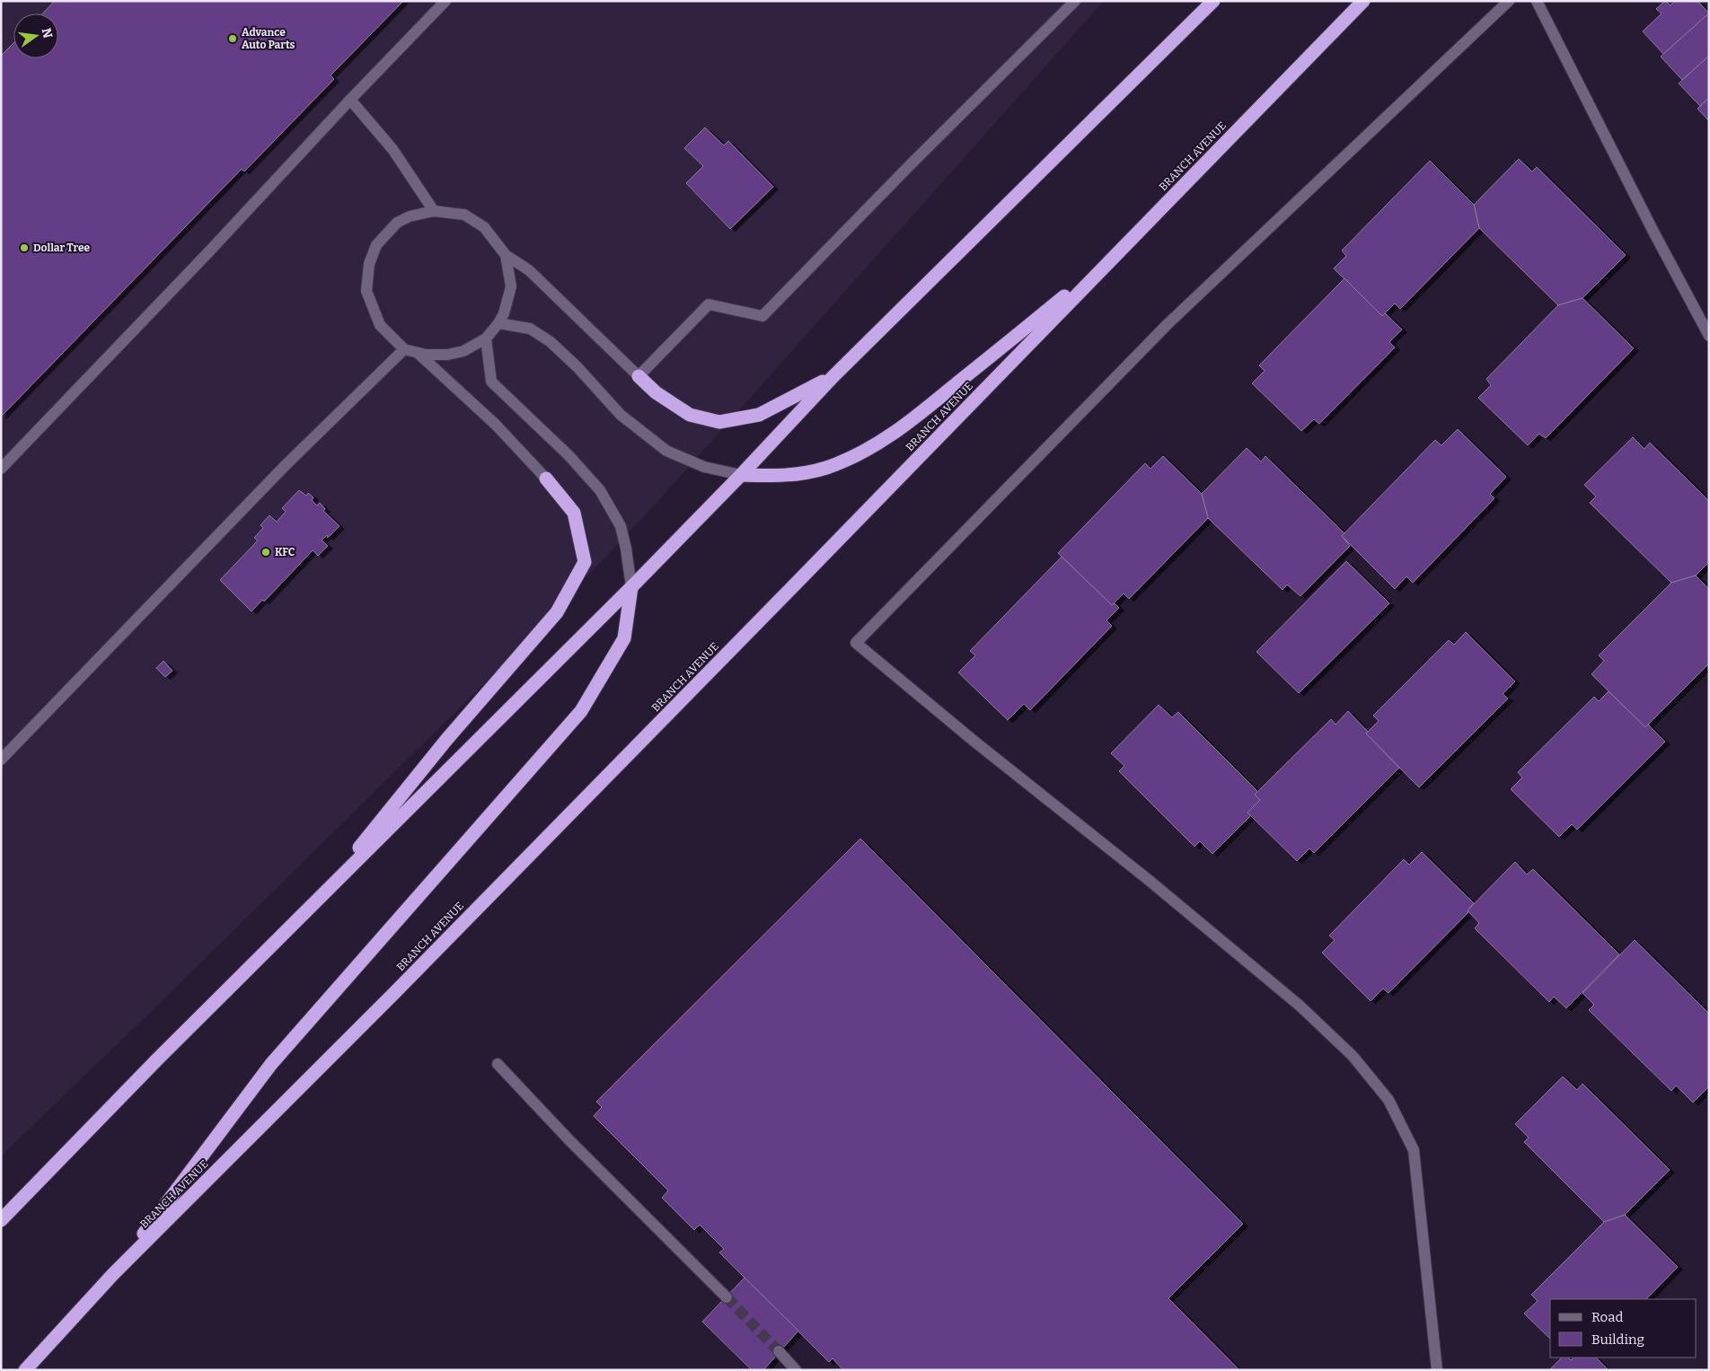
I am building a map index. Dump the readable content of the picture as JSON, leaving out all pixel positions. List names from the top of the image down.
{
  "streets": {
    "highway": ["BRANCH AVENUE"]
  },
  "places": ["Advance Auto Parts", "Dollar Tree", "KFC"],
  "legend": ["Road", "Building"],
  "north": "right"
}
